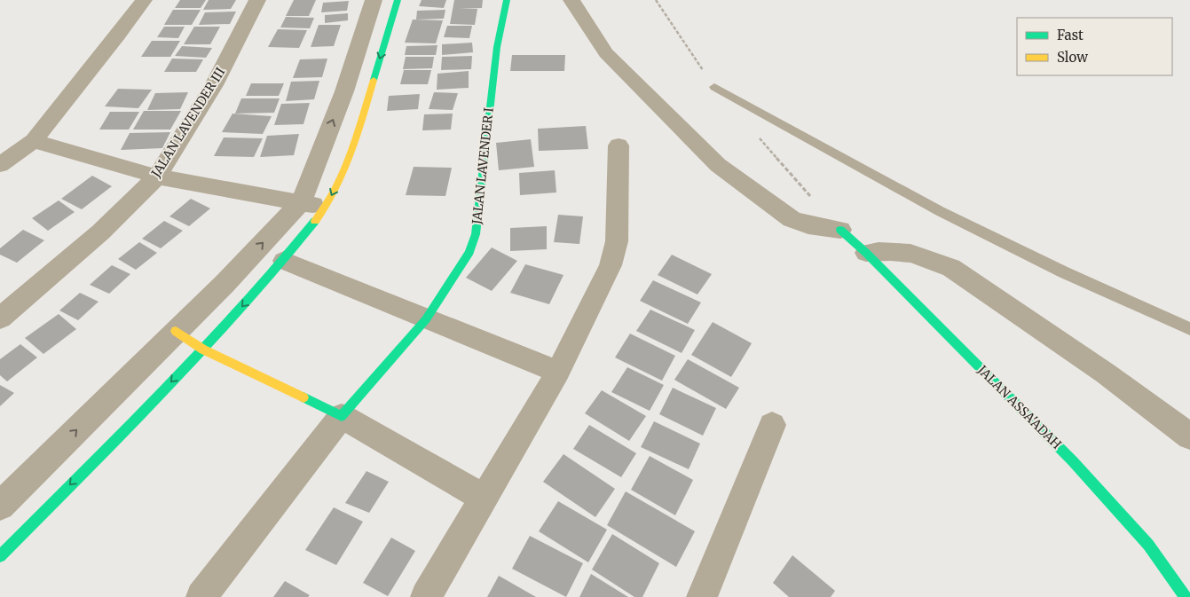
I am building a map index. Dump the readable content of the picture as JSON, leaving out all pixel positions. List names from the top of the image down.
{
  "streets": {
    "street": ["JALAN LAVENDER III", "JALAN LAVENDER I", "JALAN ASSA'ADAH"]
  },
  "legend": ["Fast", "Slow"]
}
